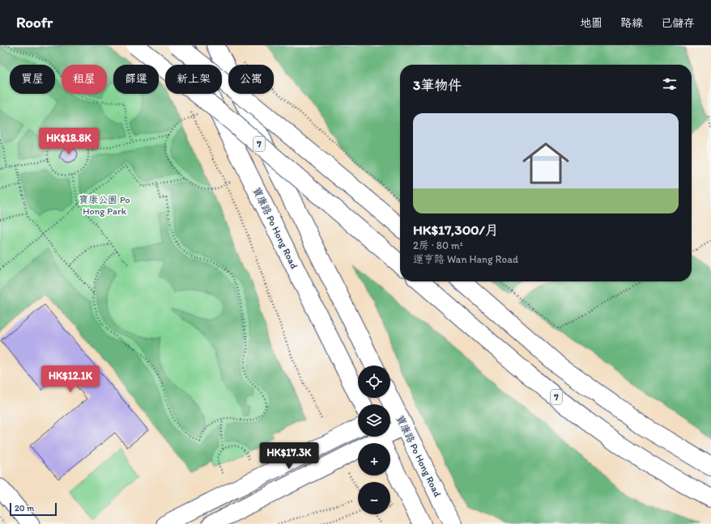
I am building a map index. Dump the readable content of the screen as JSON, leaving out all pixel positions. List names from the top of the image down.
{
  "streets": {
    "main road": ["7", "寶康路 Po Hong Road"]
  },
  "parks": ["寶康公園 Po Hong Park"],
  "scale_bar": "20 m",
  "page": {
    "header": "Roofr",
    "nav": ["地圖", "路線", "已儲存"],
    "chip": [
      "買屋",
      "租屋",
      "篩選",
      "新上架",
      "公寓"
    ],
    "heading": "3筆物件",
    "list": [
      {
        "name": "HK$17,300/月",
        "note": "2房 · 80 m² · 運亨路 Wan Hang Road"
      }
    ],
    "price": ["HK$18.8K", "HK$12.1K", "HK$17.3K"],
    "map_buttons": ["+", "−"],
    "scale": "20 m"
  }
}
